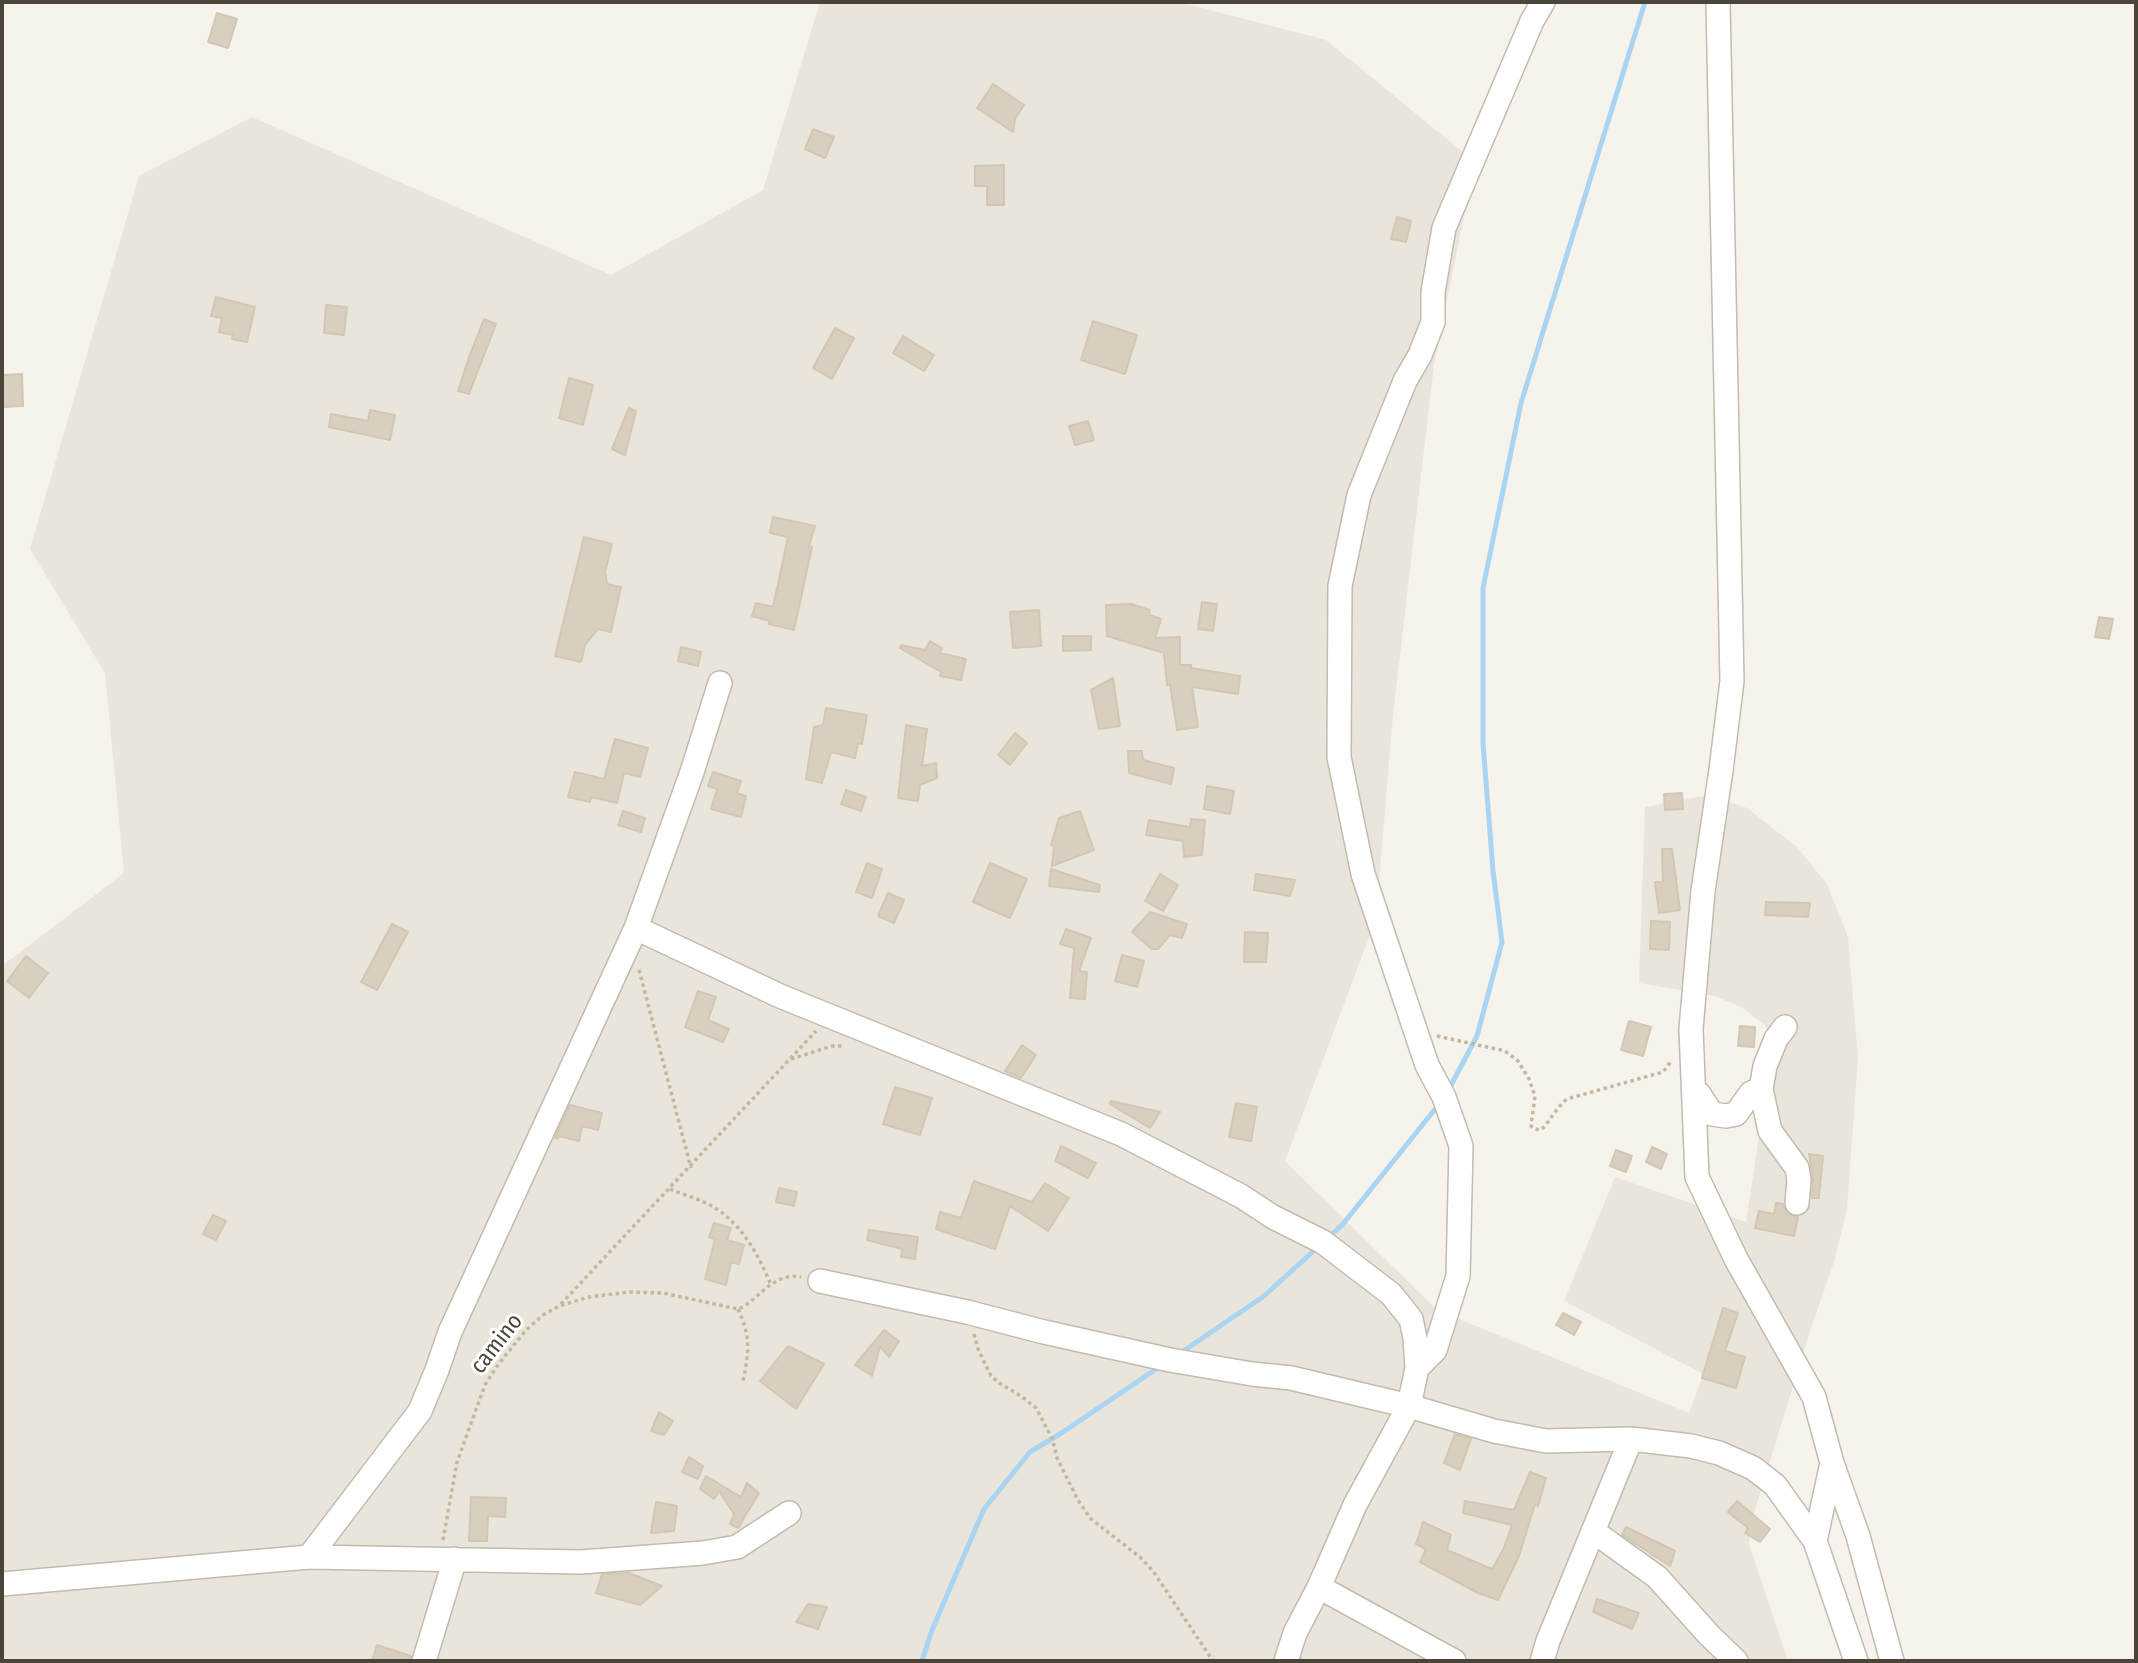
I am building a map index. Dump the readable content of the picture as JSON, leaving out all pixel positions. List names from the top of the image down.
{
  "streets": {
    "path": ["camino"]
  }
}
